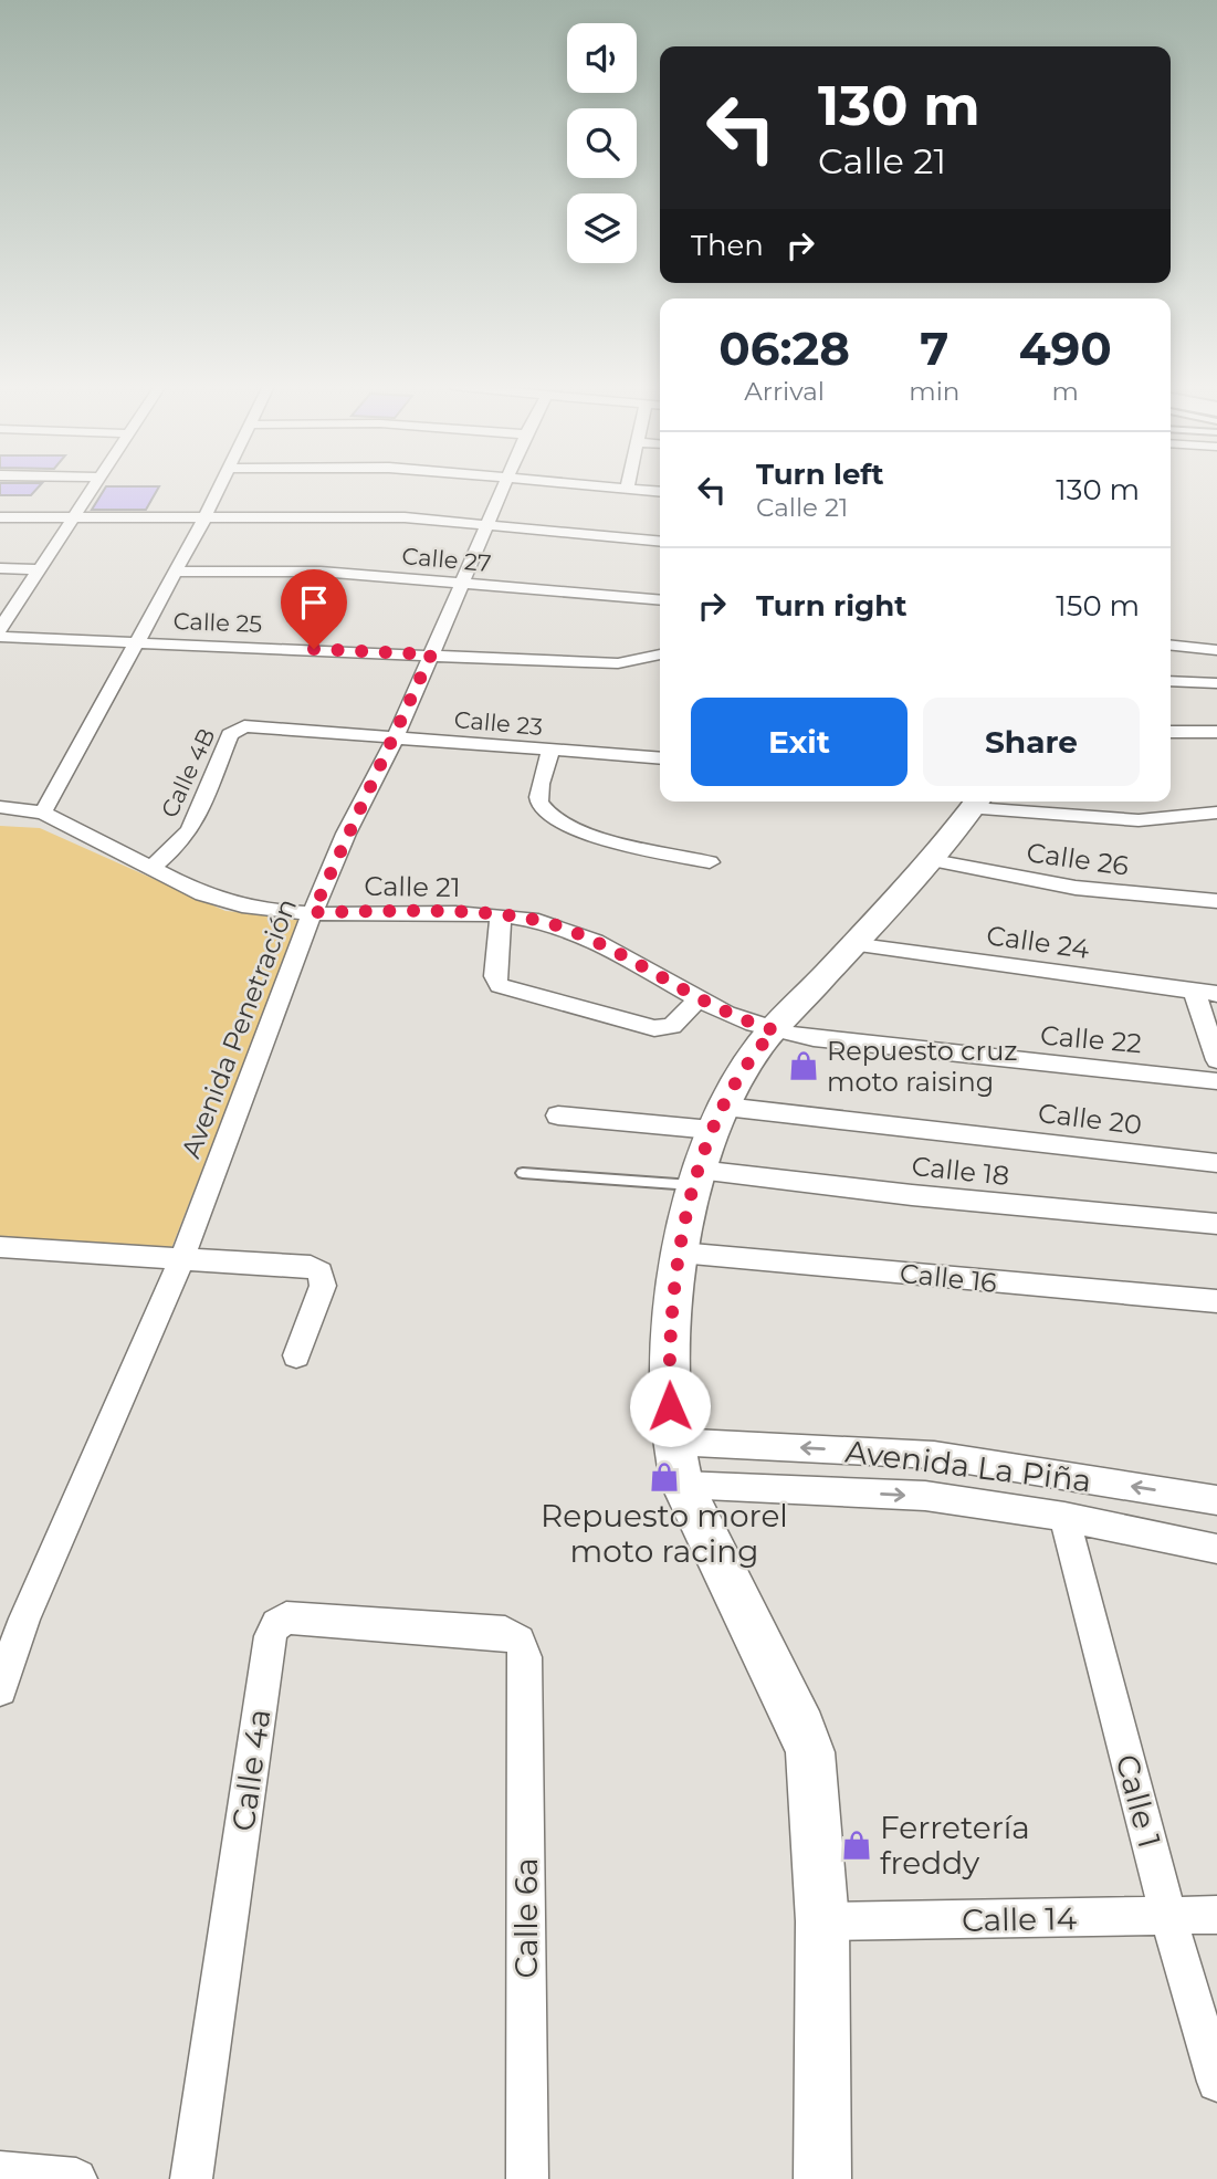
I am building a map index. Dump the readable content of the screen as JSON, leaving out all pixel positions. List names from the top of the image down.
{
  "streets": {
    "street": [
      "Calle 27",
      "Calle 25",
      "Calle 23",
      "Calle 4B",
      "Calle 26",
      "Calle 21",
      "Calle 24",
      "Avenida Penetración",
      "Calle 22",
      "Calle 20",
      "Calle 18",
      "Calle 16",
      "Avenida La Piña",
      "Calle 4a",
      "Calle 1",
      "Calle 6a",
      "Calle 14"
    ]
  },
  "crossings": [
    ["Calle 27", "Avenida Penetración"],
    ["Calle 25", "Avenida Penetración"],
    ["Calle 23", "Calle 4B"],
    ["Calle 23", "Avenida Penetración"],
    ["Calle 4B", "Calle 21"],
    ["Calle 21", "Avenida Penetración"],
    ["Calle 21", "Calle 22"],
    ["Avenida La Piña", "Calle 1"],
    ["Calle 4a", "Calle 6a"],
    ["Calle 1", "Calle 14"]
  ],
  "places": {
    "shop": ["Repuesto cruz moto raising", "Repuesto morel moto racing", "Ferretería freddy"]
  },
  "page": {
    "turn": ["130 m", "Calle 21"],
    "then": "Then",
    "eta": [
      "06:28",
      "Arrival",
      "7",
      "min",
      "490",
      "m"
    ],
    "list": [
      {
        "name": "Turn left",
        "note": "Calle 21",
        "value": "130 m"
      },
      {
        "name": "Turn right",
        "value": "150 m"
      }
    ],
    "buttons": ["Exit", "Share"]
  }
}
